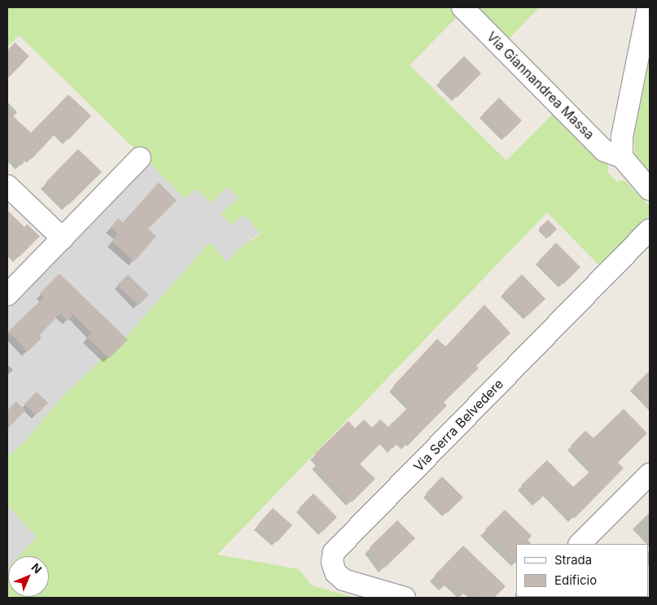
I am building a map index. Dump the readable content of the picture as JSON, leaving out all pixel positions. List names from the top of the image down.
{
  "streets": {
    "street": ["Via Giannandrea Massa", "Via Serra Belvedere"]
  },
  "legend": ["Strada", "Edificio"],
  "north": "top right"
}
